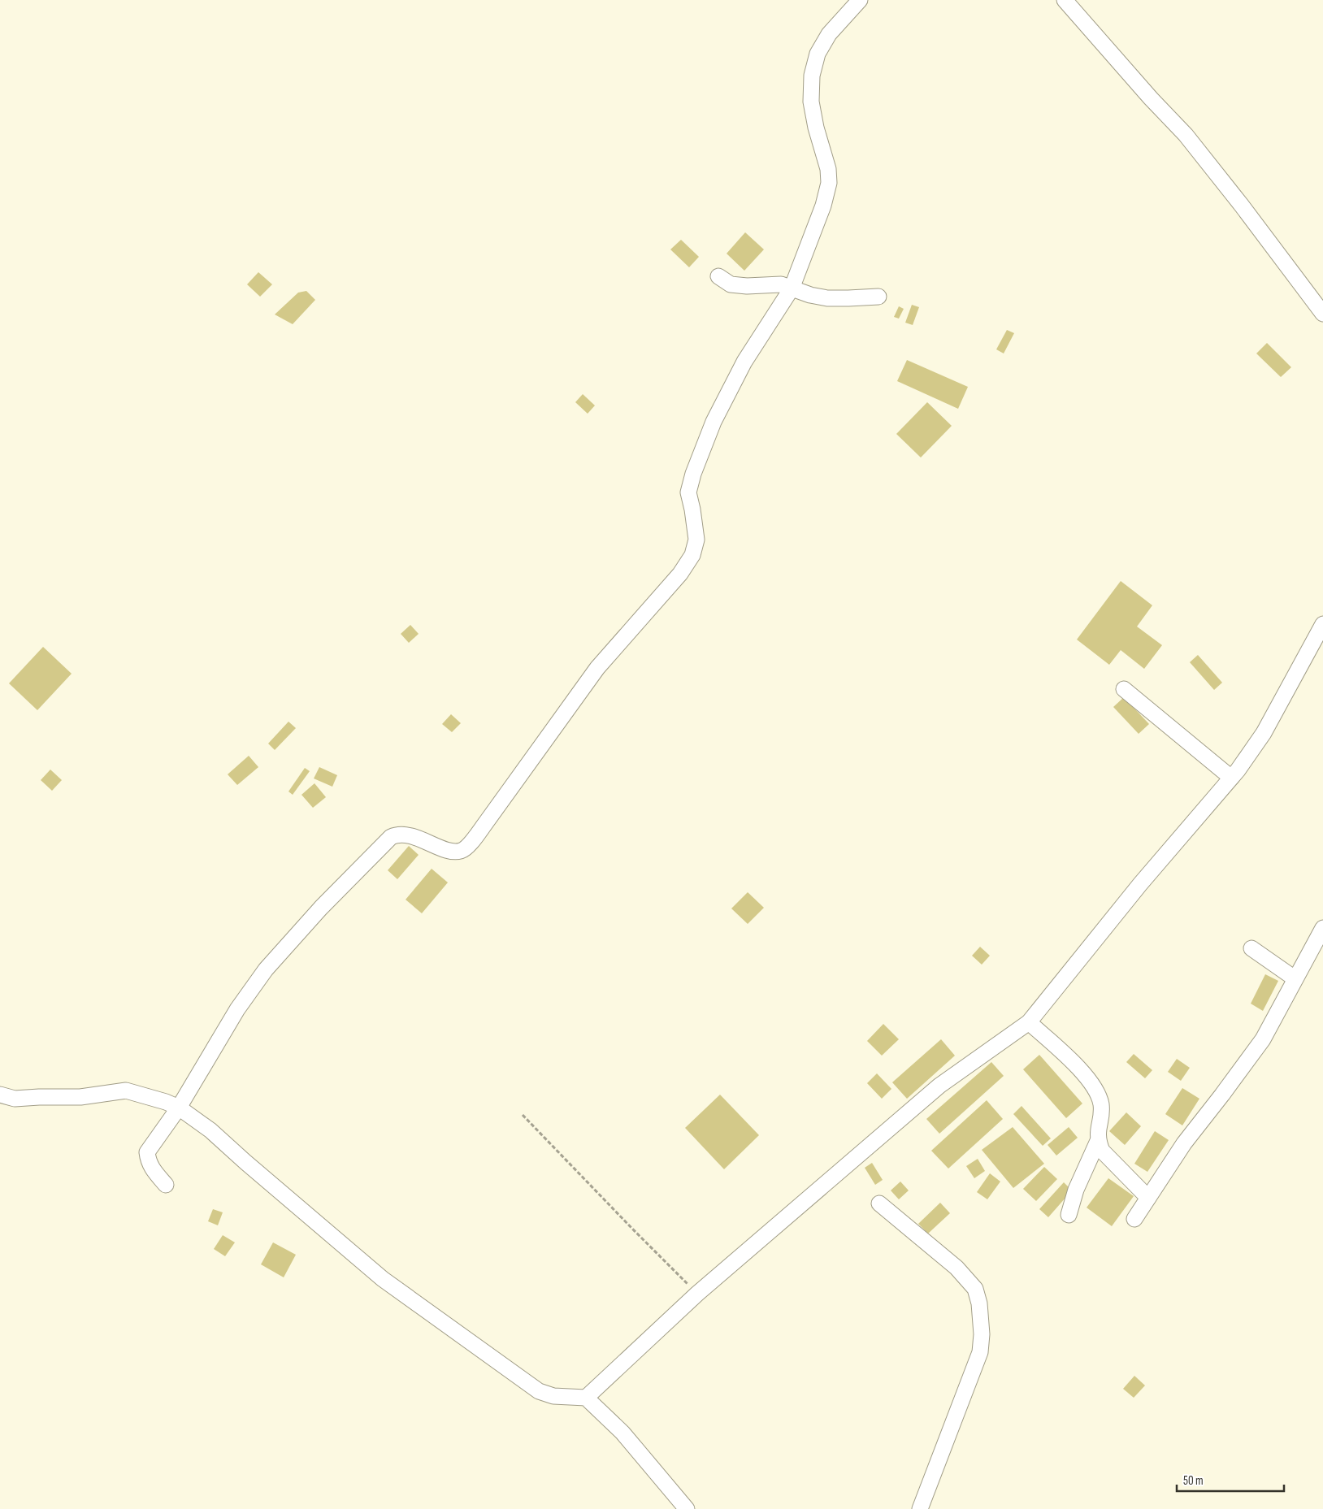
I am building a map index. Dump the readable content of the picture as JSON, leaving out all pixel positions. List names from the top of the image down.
{
  "scale_bar": "50 m"
}
